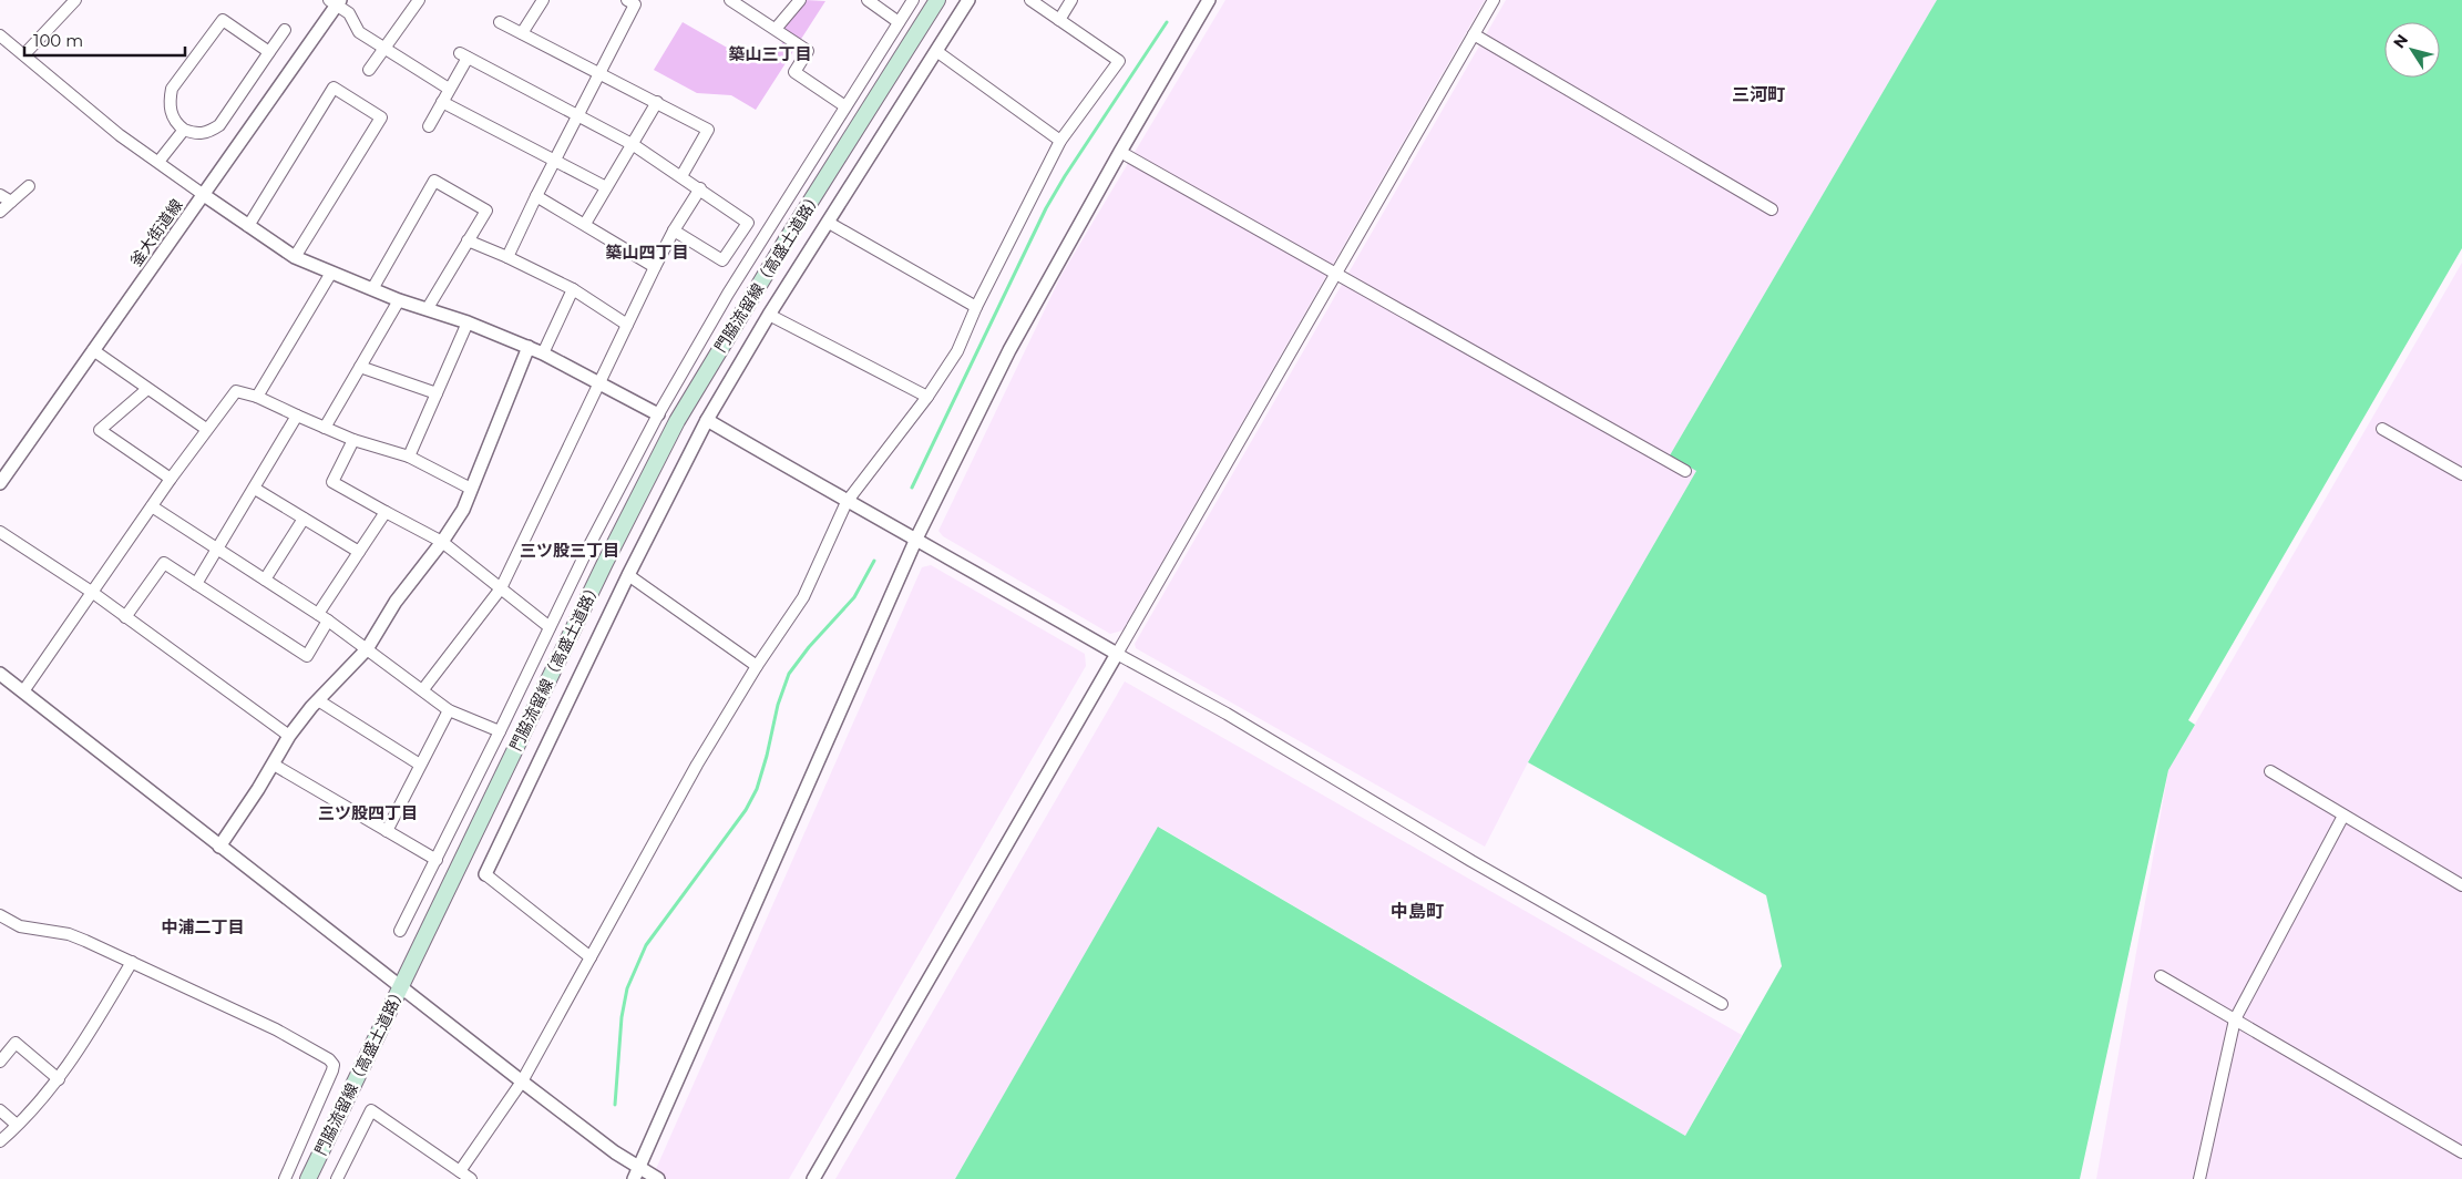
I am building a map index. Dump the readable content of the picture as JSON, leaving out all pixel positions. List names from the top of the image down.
{
  "streets": {
    "main road": ["門脇流留線（高盛土道路）"],
    "street": ["釜大街道線"]
  },
  "districts": [
    "築山三丁目",
    "三河町",
    "築山四丁目",
    "三ツ股三丁目",
    "三ツ股四丁目",
    "中島町",
    "中浦二丁目"
  ],
  "scale_bar": "100 m",
  "north": "top left"
}
